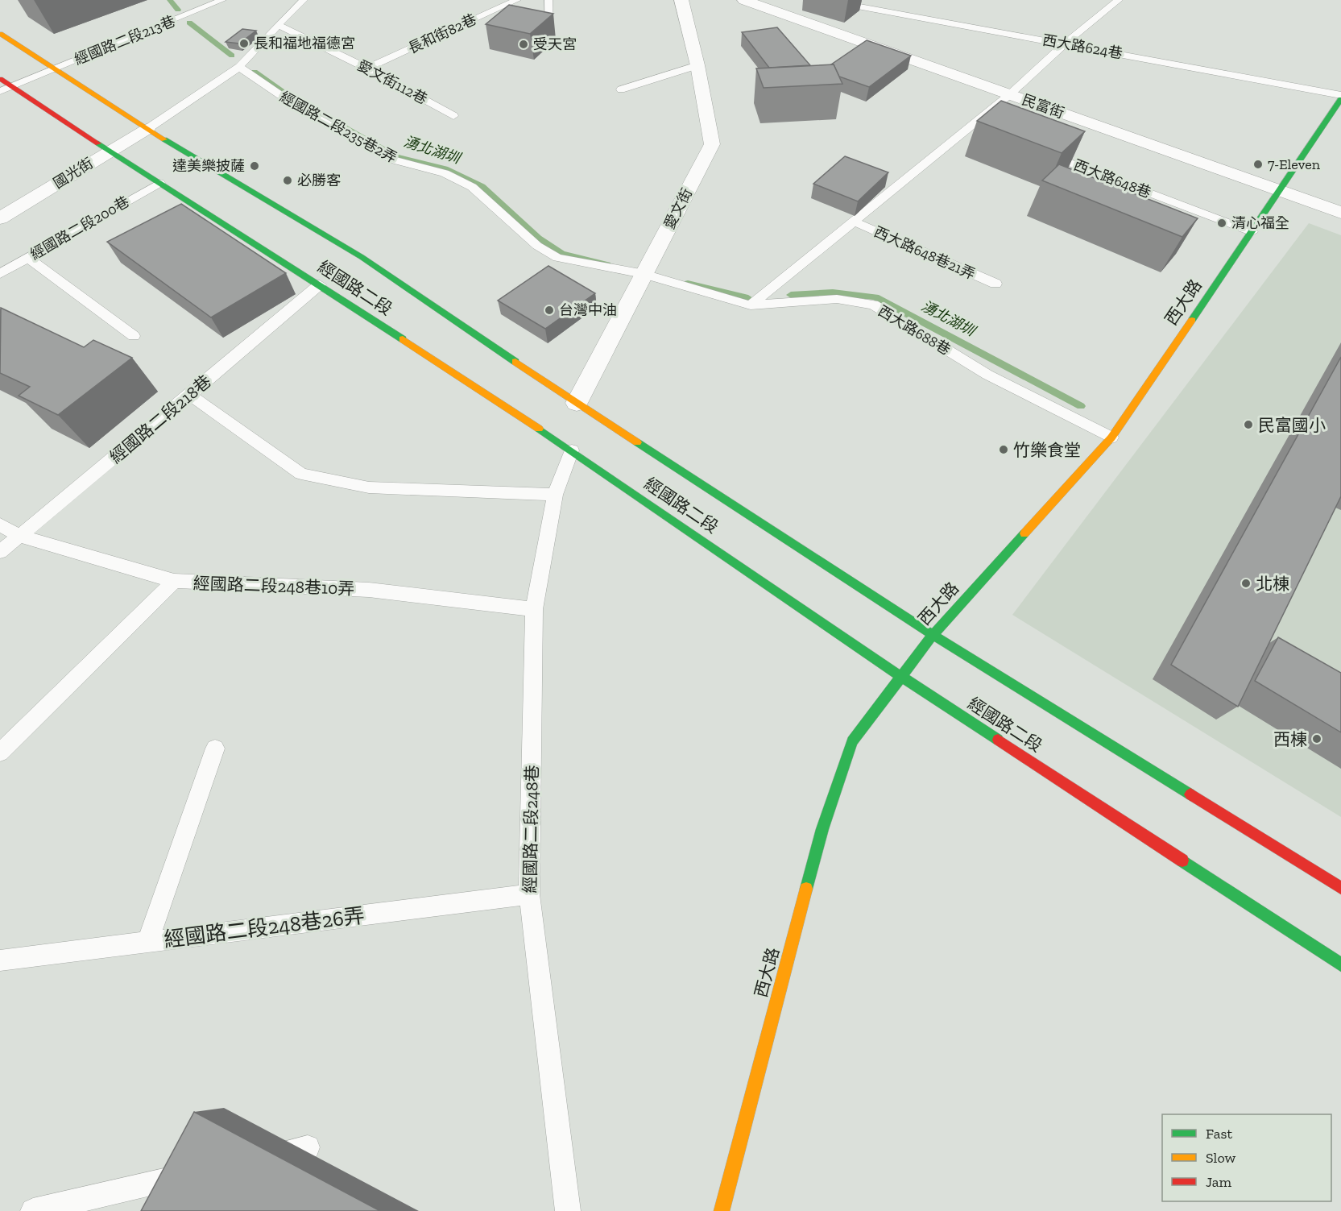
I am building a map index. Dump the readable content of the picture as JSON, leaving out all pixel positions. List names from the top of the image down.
{
  "streets": {
    "main road": ["經國路二段", "西大路"],
    "street": ["民富街", "國光街", "愛文街"],
    "lane": [
      "長和街82巷",
      "經國路二段213巷",
      "西大路624巷",
      "愛文街112巷",
      "經國路二段235巷2弄",
      "西大路648巷",
      "經國路二段200巷",
      "西大路648巷21弄",
      "西大路688巷",
      "經國路二段218巷",
      "經國路二段248巷10弄",
      "經國路二段248巷",
      "經國路二段248巷26弄"
    ]
  },
  "crossings": [
    ["長和街82巷", "愛文街112巷"],
    ["經國路二段213巷", "經國路二段"],
    ["民富街", "西大路"],
    ["經國路二段235巷2弄", "愛文街"],
    ["經國路二段235巷2弄", "西大路688巷"],
    ["國光街", "經國路二段"],
    ["西大路648巷", "西大路"],
    ["愛文街", "經國路二段"],
    ["愛文街", "西大路688巷"],
    ["經國路二段200巷", "經國路二段"],
    ["經國路二段", "西大路"],
    ["經國路二段", "經國路二段218巷"],
    ["經國路二段", "經國路二段248巷"],
    ["西大路", "西大路688巷"],
    ["經國路二段218巷", "經國路二段248巷10弄"],
    ["經國路二段248巷10弄", "經國路二段248巷"],
    ["經國路二段248巷", "經國路二段248巷26弄"]
  ],
  "water": ["湧北湖圳"],
  "places": [
    "長和福地福德宮",
    "受天宮",
    "7-Eleven",
    "達美樂披薩",
    "必勝客",
    "清心福全",
    "台灣中油",
    "民富國小",
    "竹樂食堂",
    "北棟",
    "西棟"
  ],
  "legend": ["Fast", "Slow", "Jam"]
}
